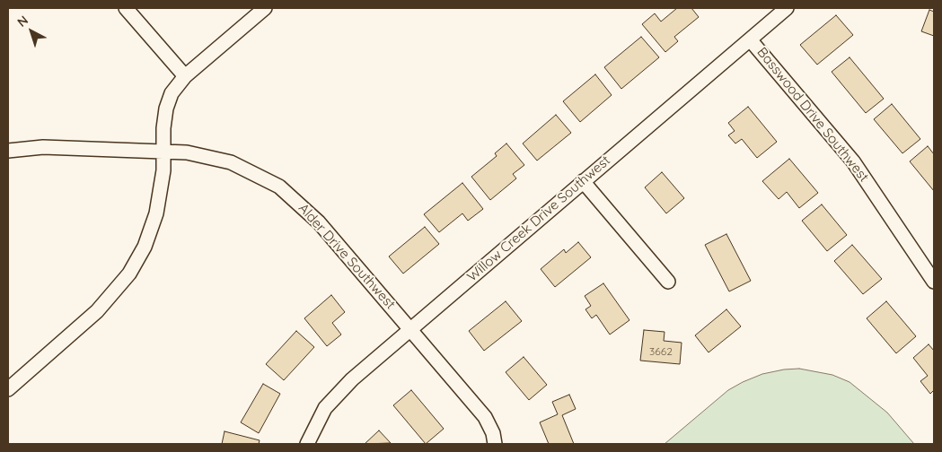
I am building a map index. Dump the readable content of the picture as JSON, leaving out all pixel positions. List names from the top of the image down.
{
  "streets": {
    "street": ["Basswood Drive Southwest", "Willow Creek Drive Southwest", "Alder Drive Southwest"]
  },
  "crossings": [
    ["Basswood Drive Southwest", "Willow Creek Drive Southwest"],
    ["Willow Creek Drive Southwest", "Alder Drive Southwest"]
  ],
  "house_numbers": ["3662"],
  "north": "top left"
}
